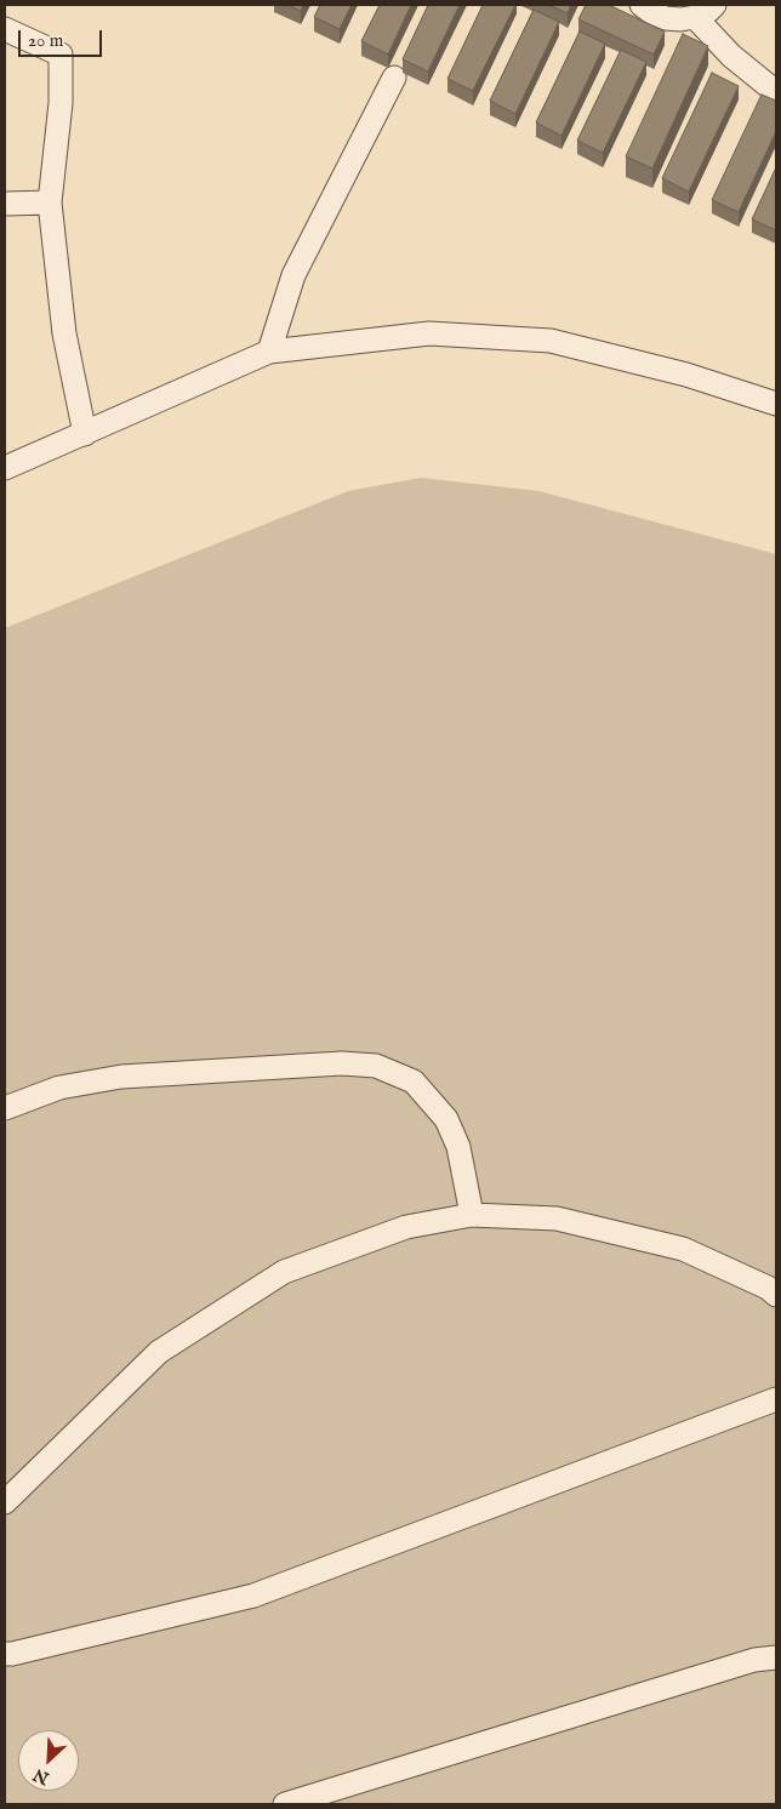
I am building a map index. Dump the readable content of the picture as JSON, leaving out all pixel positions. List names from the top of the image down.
{
  "scale_bar": "20 m",
  "north": "bottom left"
}
